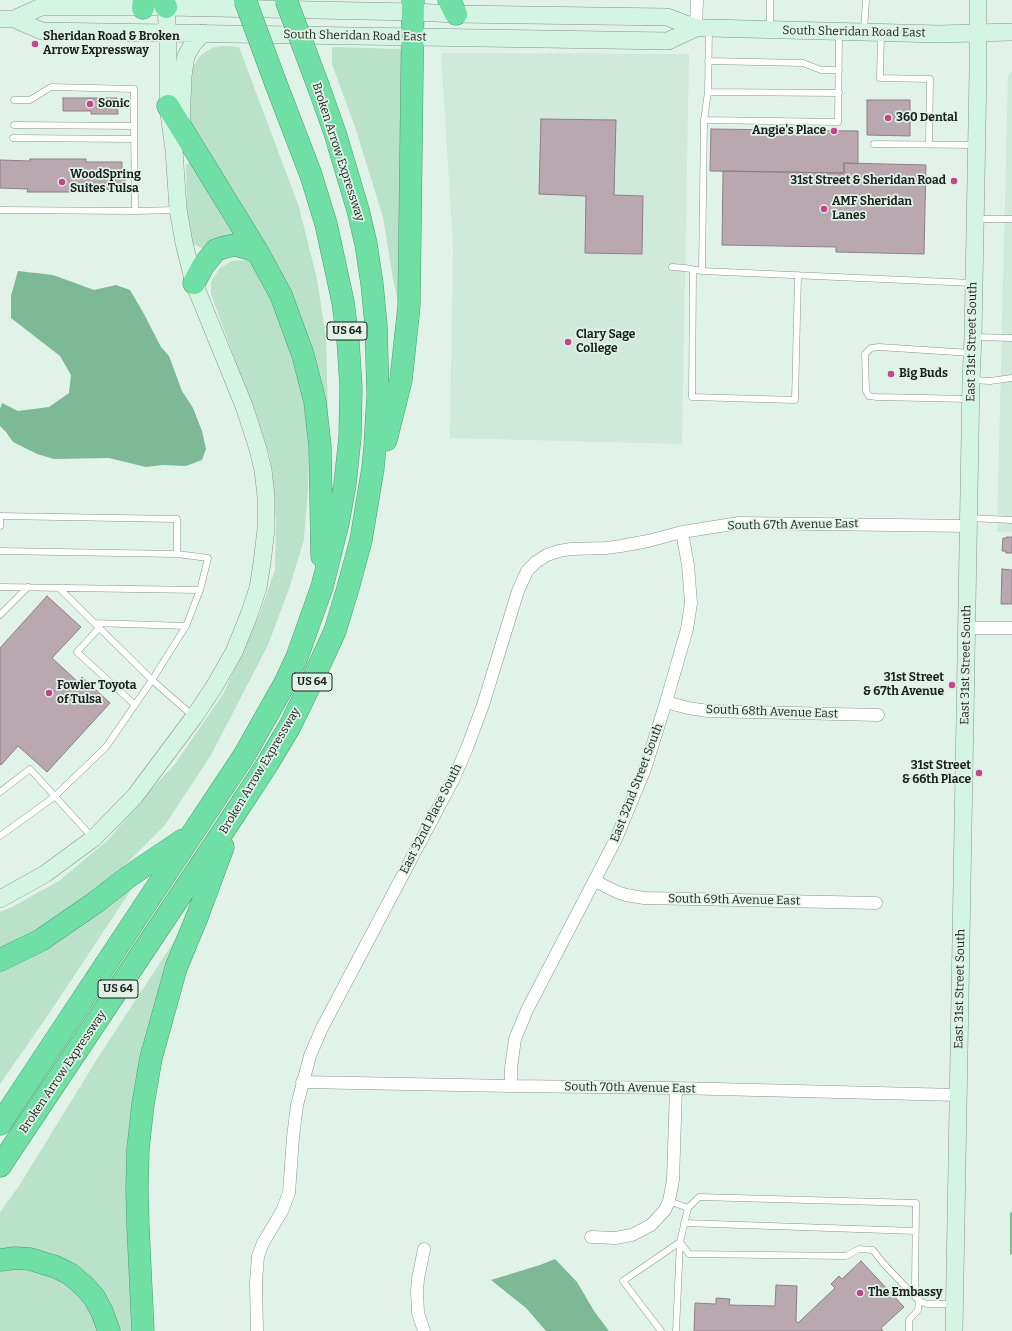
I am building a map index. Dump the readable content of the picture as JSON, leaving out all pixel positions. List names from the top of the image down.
{
  "streets": {
    "highway": ["Broken Arrow Expressway", "US 64"],
    "main road": ["South Sheridan Road East", "East 31st Street South"],
    "street": [
      "South 67th Avenue East",
      "South 68th Avenue East",
      "East 32nd Street South",
      "East 32nd Place South",
      "South 69th Avenue East",
      "South 70th Avenue East"
    ]
  },
  "crossings": [
    ["South Sheridan Road East", "East 31st Street South"],
    ["East 31st Street South", "South 67th Avenue East"],
    ["East 31st Street South", "South 70th Avenue East"],
    ["South 67th Avenue East", "East 32nd Street South"],
    ["South 67th Avenue East", "East 32nd Place South"],
    ["South 68th Avenue East", "East 32nd Street South"],
    ["East 32nd Street South", "South 69th Avenue East"],
    ["East 32nd Street South", "South 70th Avenue East"],
    ["East 32nd Place South", "South 70th Avenue East"]
  ],
  "places": [
    "Sheridan Road & Broken Arrow Expressway",
    "Sonic",
    "360 Dental",
    "Angie's Place",
    "31st Street & Sheridan Road",
    "WoodSpring Suites Tulsa",
    "AMF Sheridan Lanes",
    "Clary Sage College",
    "Big Buds",
    "31st Street & 67th Avenue",
    "Fowler Toyota of Tulsa",
    "31st Street & 66th Place",
    "The Embassy"
  ]
}
